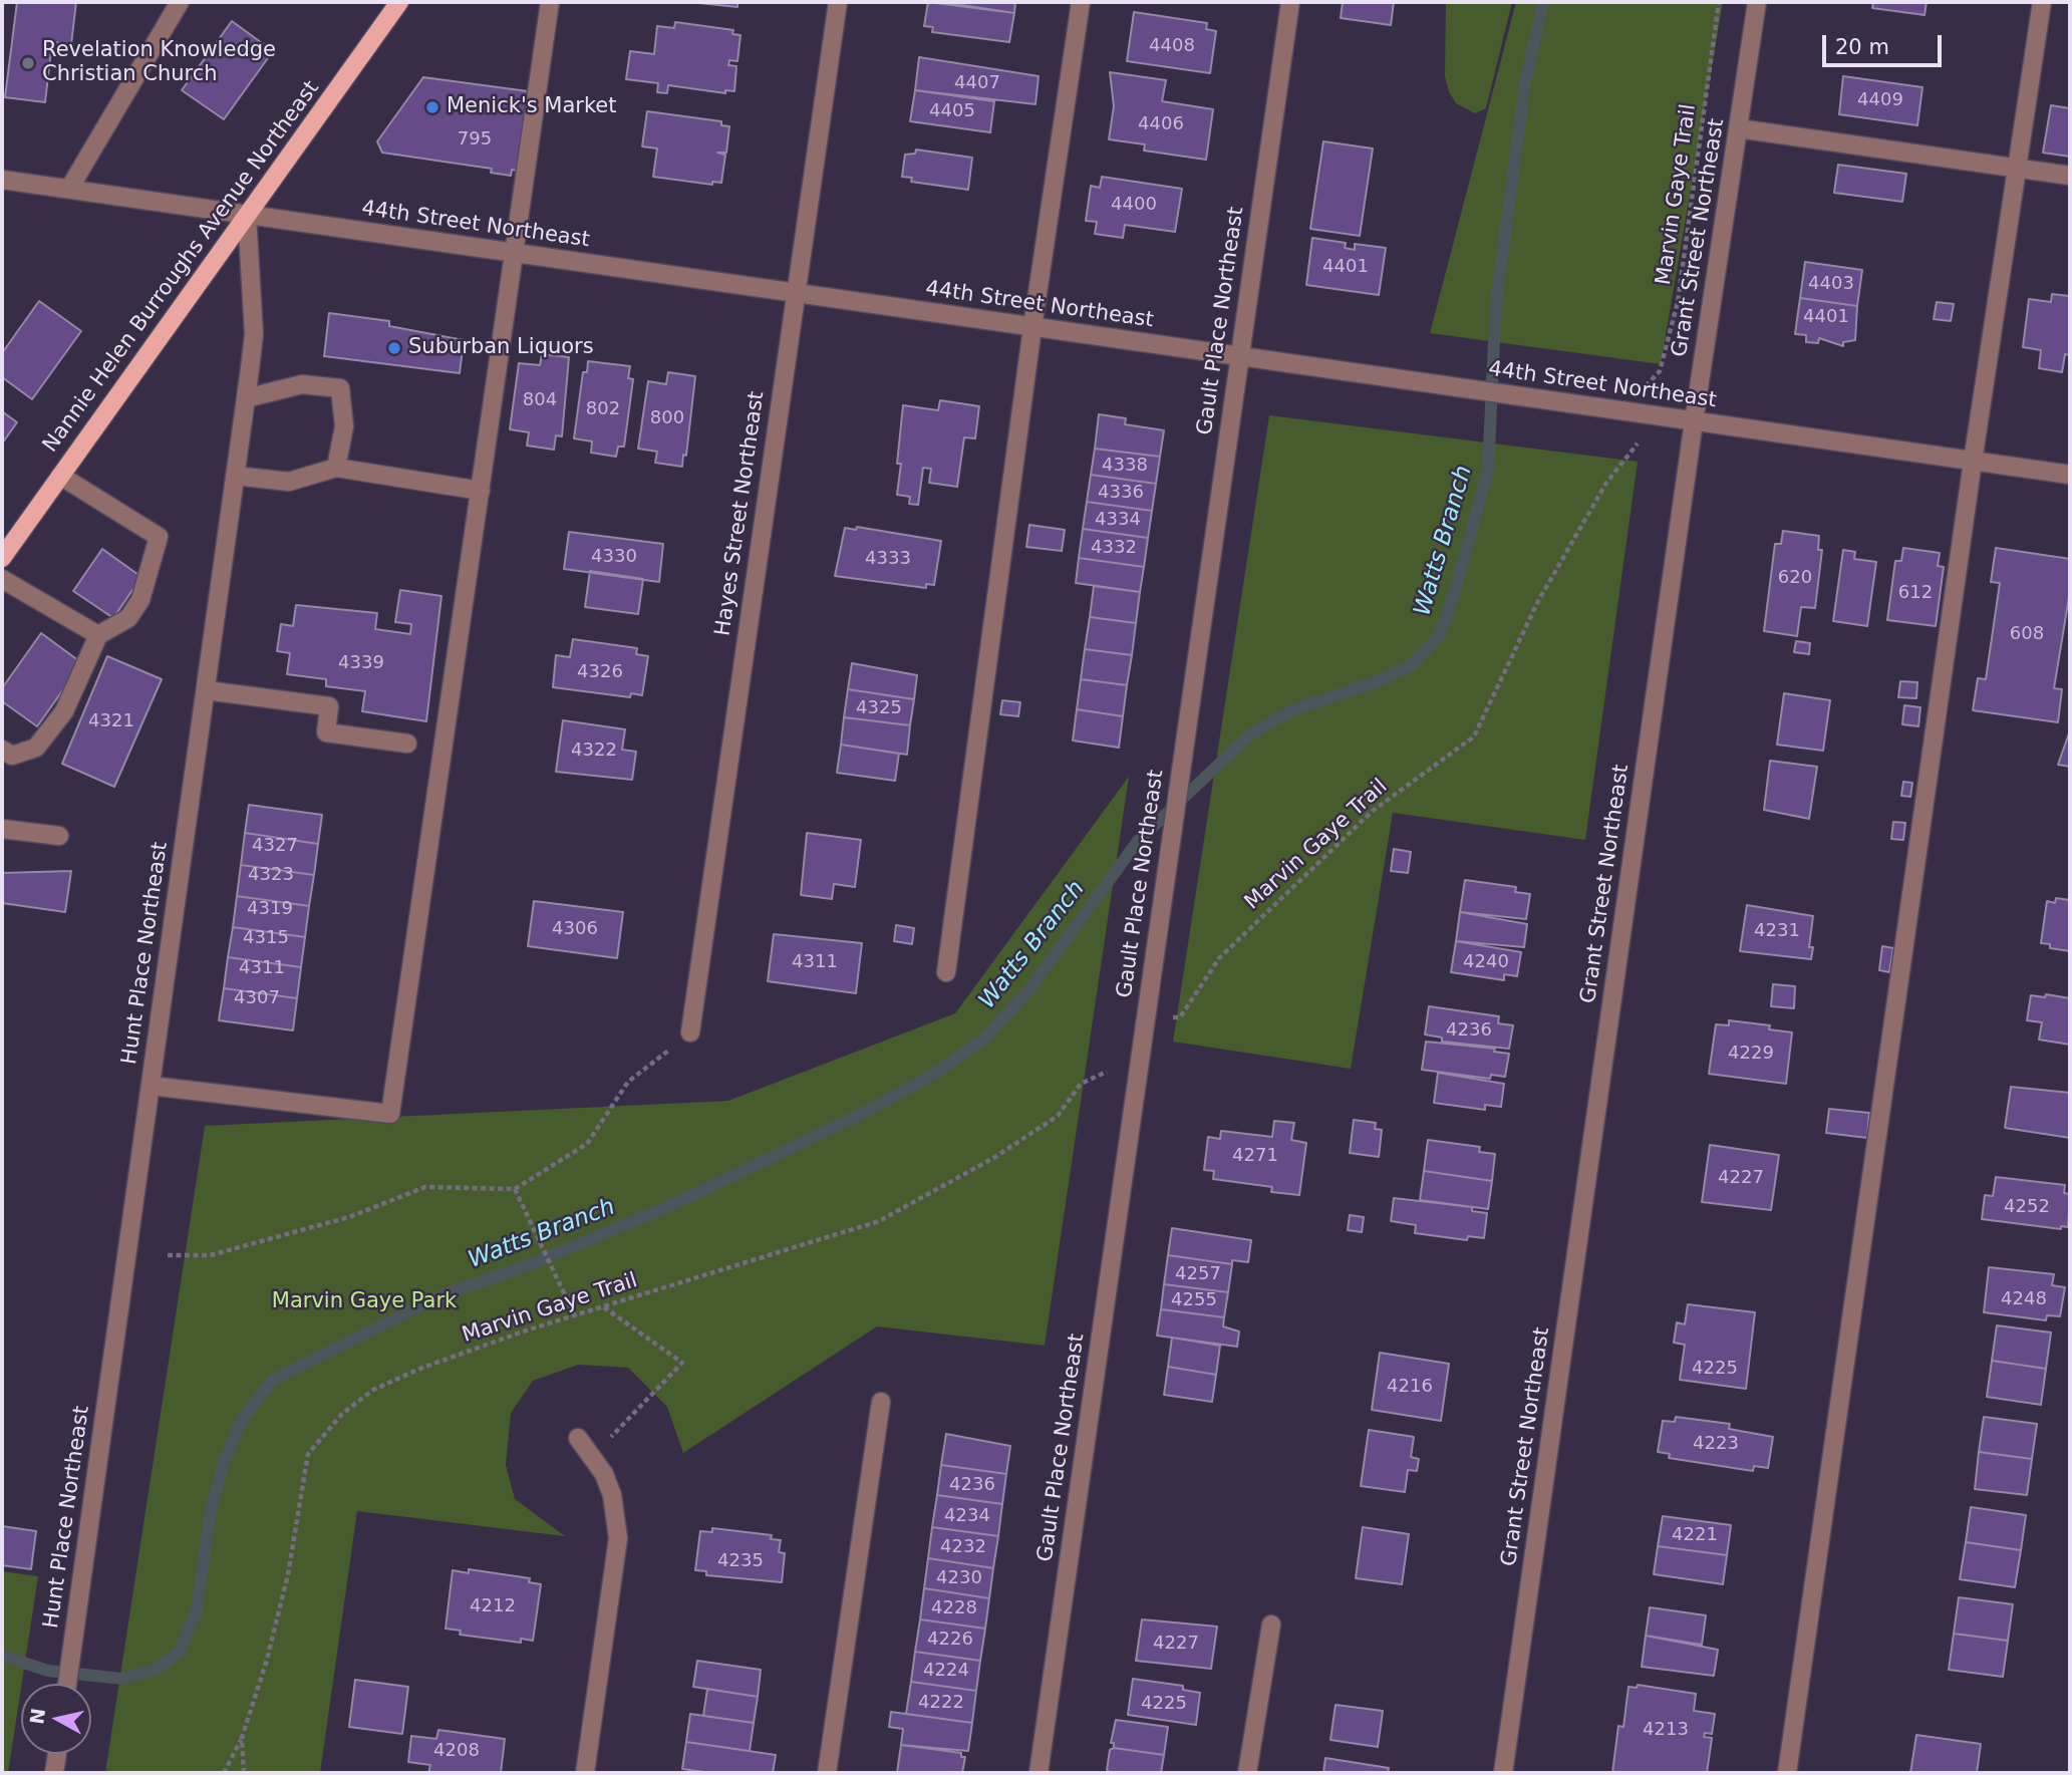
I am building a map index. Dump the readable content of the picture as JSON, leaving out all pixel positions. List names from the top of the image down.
{
  "streets": {
    "main road": ["Nannie Helen Burroughs Avenue Northeast"],
    "street": [
      "44th Street Northeast",
      "Grant Street Northeast",
      "Gault Place Northeast",
      "Hayes Street Northeast",
      "Hunt Place Northeast"
    ],
    "path": ["Marvin Gaye Trail"]
  },
  "crossings": [
    ["44th Street Northeast", "Grant Street Northeast"],
    ["44th Street Northeast", "Nannie Helen Burroughs Avenue Northeast"],
    ["44th Street Northeast", "Gault Place Northeast"],
    ["44th Street Northeast", "Hayes Street Northeast"],
    ["44th Street Northeast", "Hunt Place Northeast"],
    ["Nannie Helen Burroughs Avenue Northeast", "Hunt Place Northeast"]
  ],
  "water": ["Watts Branch"],
  "parks": ["Marvin Gaye Park"],
  "places": ["Revelation Knowledge Christian Church", "Menick's Market", "Suburban Liquors"],
  "house_numbers": [
    "4408",
    "4407",
    "4409",
    "4405",
    "4406",
    "795",
    "4400",
    "4401",
    "4403",
    "4401",
    "804",
    "802",
    "800",
    "4338",
    "4336",
    "4334",
    "4332",
    "4330",
    "4333",
    "620",
    "612",
    "608",
    "4339",
    "4326",
    "4325",
    "4321",
    "4322",
    "4327",
    "4323",
    "4319",
    "4306",
    "4231",
    "4315",
    "4311",
    "4240",
    "4311",
    "4307",
    "4236",
    "4229",
    "4271",
    "4227",
    "4252",
    "4257",
    "4248",
    "4255",
    "4225",
    "4216",
    "4223",
    "4236",
    "4234",
    "4221",
    "4232",
    "4235",
    "4230",
    "4212",
    "4228",
    "4226",
    "4227",
    "4224",
    "4222",
    "4225",
    "4213",
    "4208"
  ],
  "scale_bar": "20 m",
  "north": "left"
}
